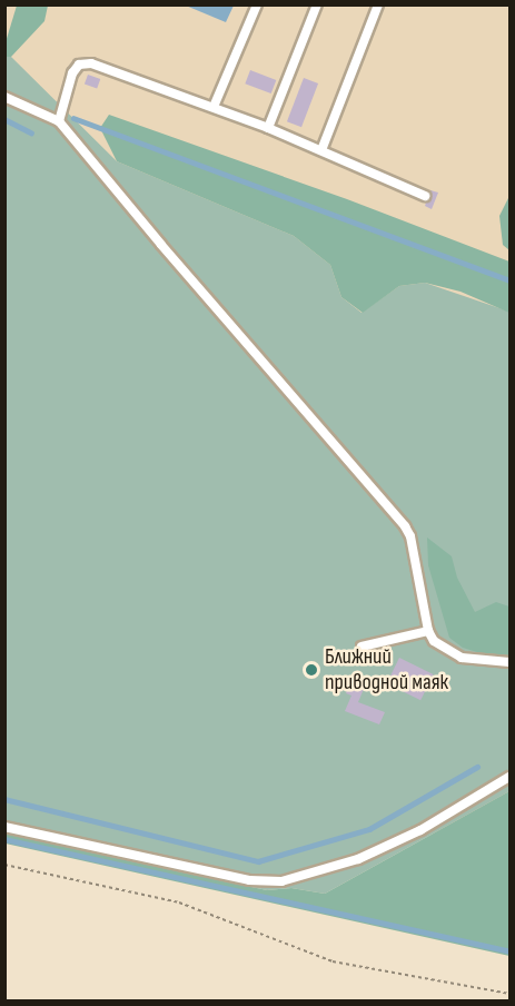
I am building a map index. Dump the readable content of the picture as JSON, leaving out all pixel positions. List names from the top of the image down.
{
  "places": ["Ближний приводной маяк"]
}
